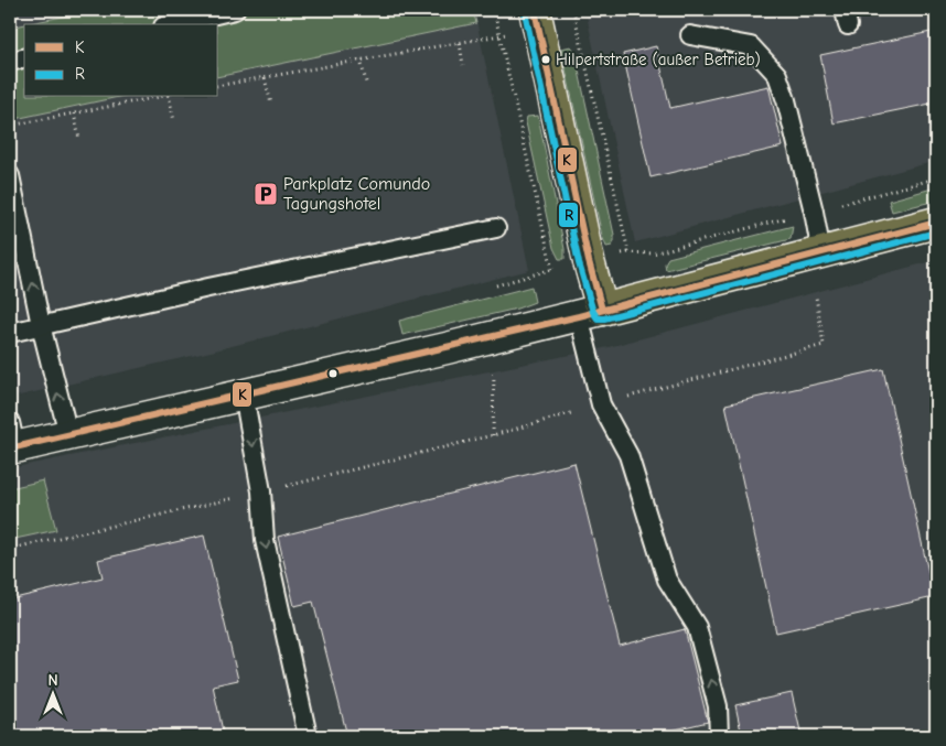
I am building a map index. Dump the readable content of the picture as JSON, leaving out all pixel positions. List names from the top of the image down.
{
  "places": {
    "other": ["Hilpertstraße (außer Betrieb)"],
    "parking": ["Parkplatz Comundo Tagungshotel"]
  },
  "lines": ["transit line K", "transit line R"],
  "legend": ["K", "R"],
  "north": "top"
}
